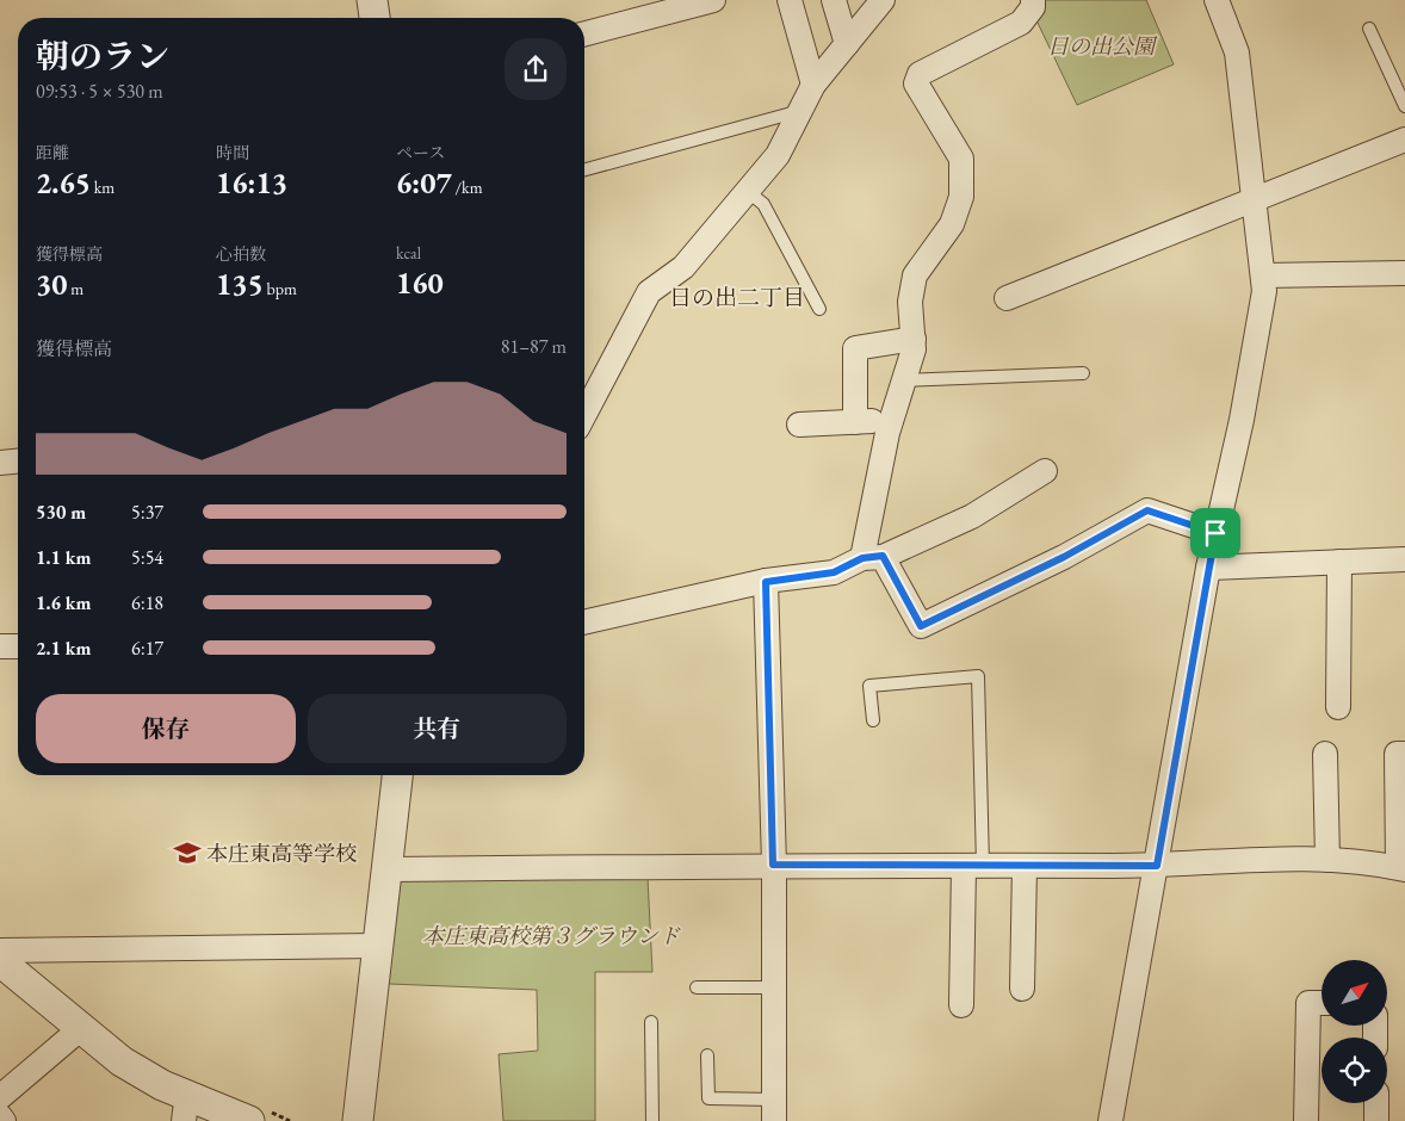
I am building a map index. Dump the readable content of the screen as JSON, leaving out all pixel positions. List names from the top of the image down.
{
  "districts": ["日の出二丁目"],
  "parks": ["日の出公園", "本庄東高校第３グラウンド"],
  "places": {
    "school or university": ["本庄東高等学校"]
  },
  "north": "top right",
  "page": {
    "heading": ["朝のラン", "09:53 · 5 × 530 m"],
    "stats": [
      ["距離", "2.65 km"],
      ["時間", "16:13"],
      ["ペース", "6:07 /km"],
      ["獲得標高", "30 m"],
      ["心拍数", "135 bpm"],
      ["kcal", "160"]
    ],
    "chart": ["獲得標高", "81–87 m"],
    "list": [
      {
        "name": "530 m",
        "note": "5:37"
      },
      {
        "name": "1.1 km",
        "note": "5:54"
      },
      {
        "name": "1.6 km",
        "note": "6:18"
      },
      {
        "name": "2.1 km",
        "note": "6:17"
      }
    ],
    "buttons": ["保存", "共有"]
  }
}
